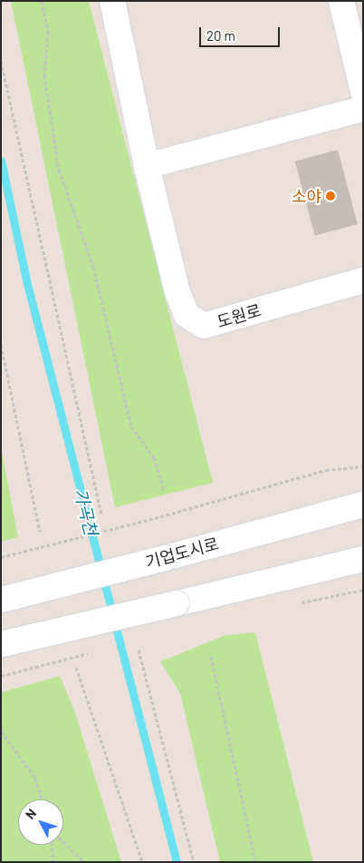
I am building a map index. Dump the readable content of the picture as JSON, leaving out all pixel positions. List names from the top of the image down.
{
  "streets": {
    "street": ["도원로", "기업도시로"]
  },
  "water": ["가곡천"],
  "places": ["소야"],
  "scale_bar": "20 m",
  "north": "top left"
}
